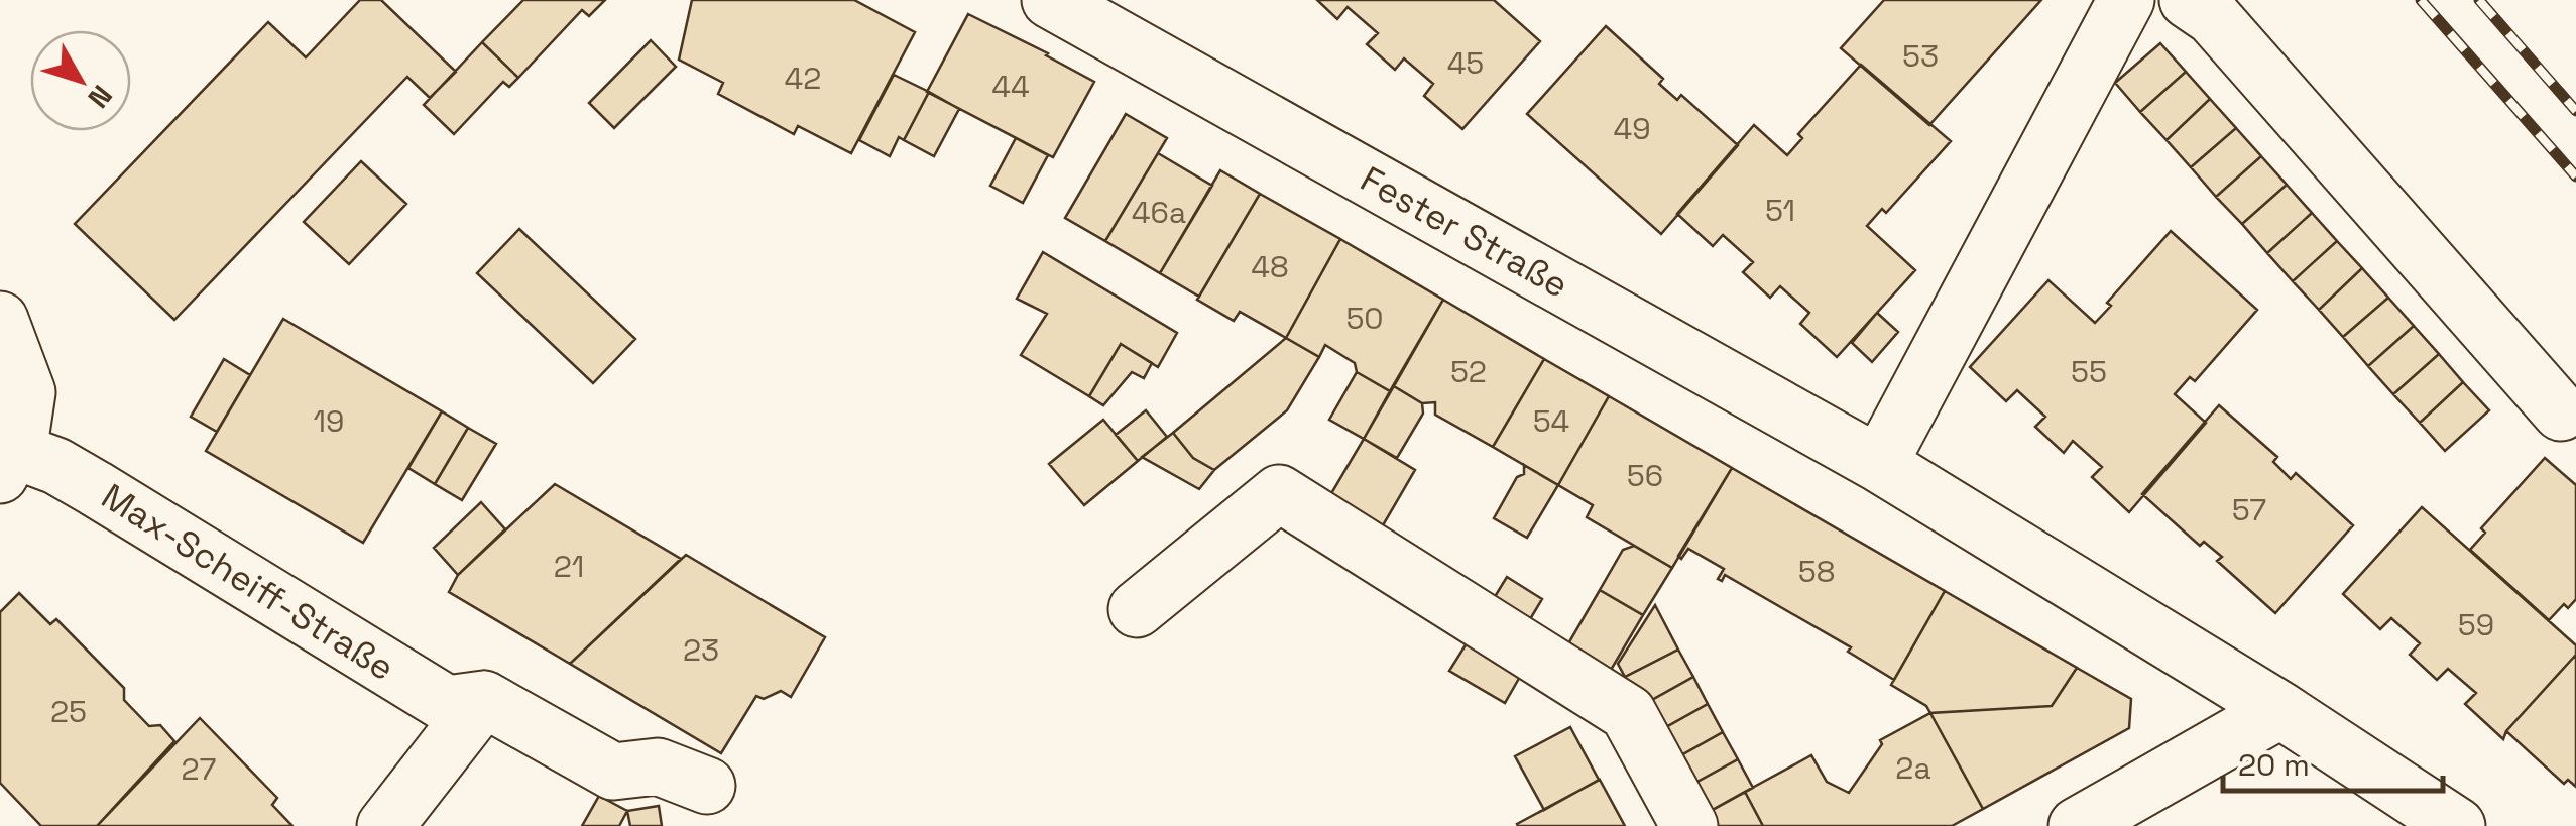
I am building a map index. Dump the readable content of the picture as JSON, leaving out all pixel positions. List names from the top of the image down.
{
  "streets": {
    "street": ["Fester Straße", "Max-Scheiff-Straße"]
  },
  "house_numbers": [
    "53",
    "45",
    "42",
    "44",
    "49",
    "51",
    "46a",
    "48",
    "50",
    "52",
    "55",
    "19",
    "54",
    "56",
    "57",
    "21",
    "58",
    "59",
    "23",
    "25",
    "2a",
    "27"
  ],
  "scale_bar": "20 m",
  "north": "bottom right"
}
